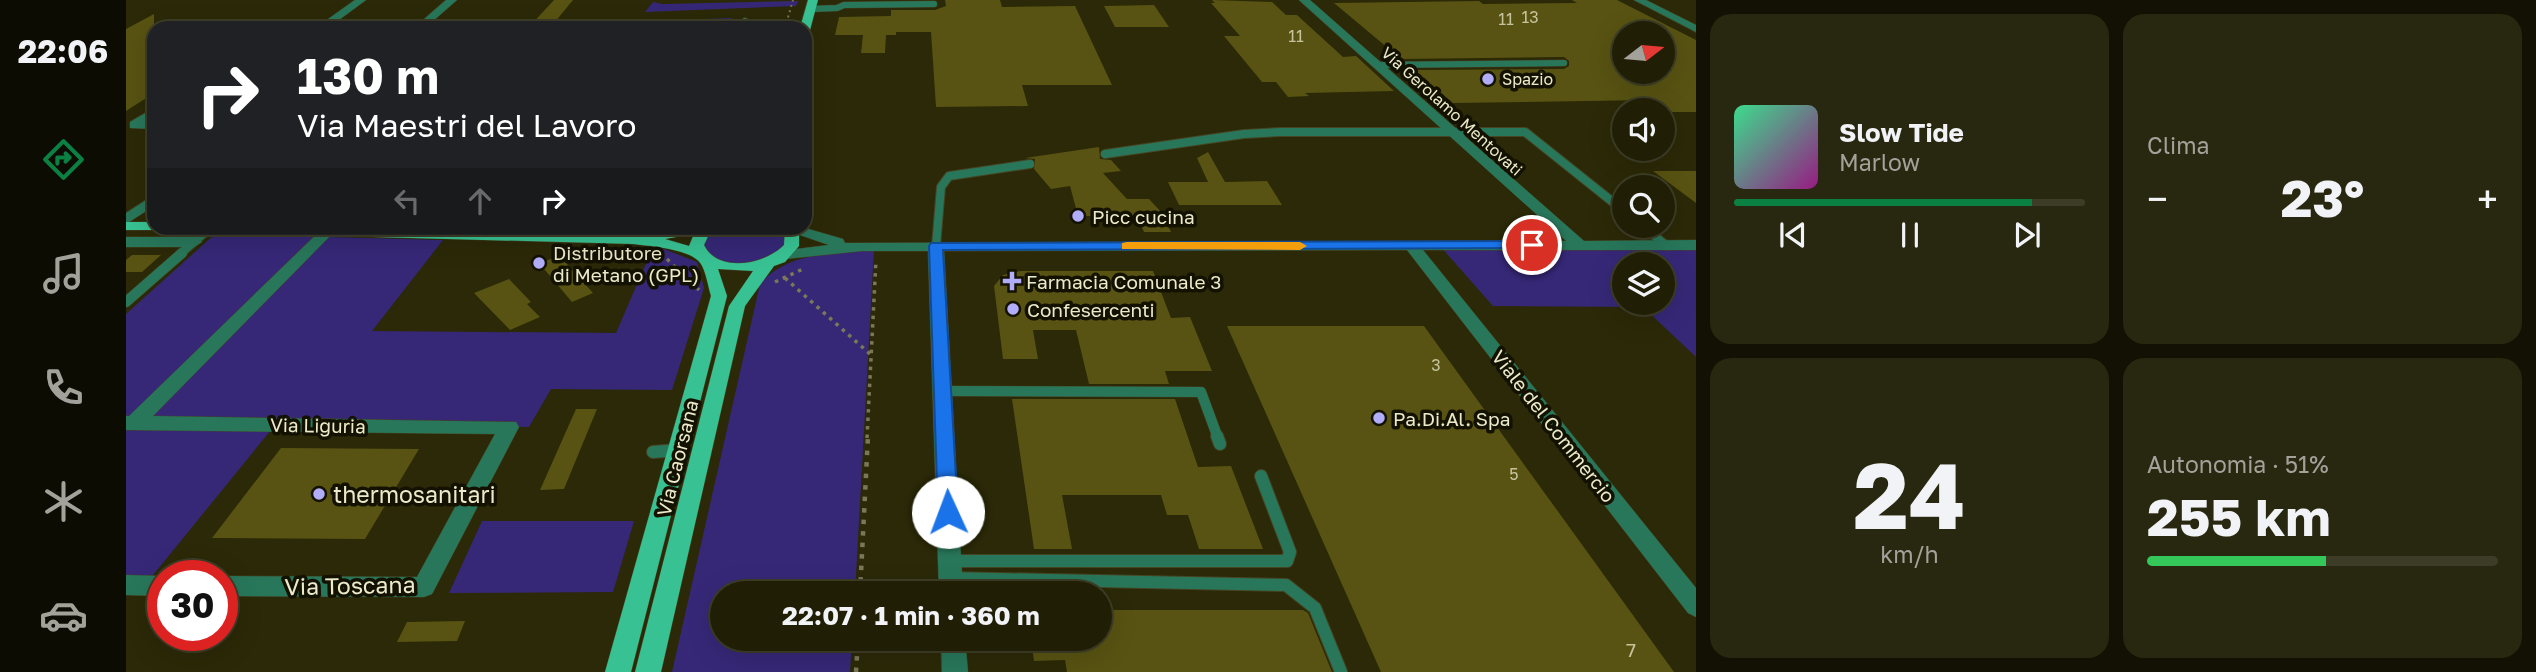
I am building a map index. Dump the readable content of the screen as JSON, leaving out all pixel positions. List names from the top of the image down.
{
  "streets": {
    "main road": ["Via Caorsana"],
    "street": [
      "Via Gerolamo Mentovati",
      "Via Liguria",
      "Viale del Commercio",
      "Via Toscana"
    ]
  },
  "crossings": [
    ["Via Liguria", "Via Toscana"]
  ],
  "places": {
    "other": [
      "Spazio",
      "Picc cucina",
      "Distributore di Metano (GPL)",
      "Confesercenti",
      "Pa.Di.Al. Spa",
      "thermosanitari"
    ],
    "health": ["Farmacia Comunale 3"]
  },
  "house_numbers": [
    "13",
    "11",
    "11",
    "3",
    "5",
    "7"
  ],
  "north": "right",
  "page": {
    "tabs": "22:06",
    "tile": [
      "Clima",
      ["24", "km/h"],
      ["Autonomia · 51%", "255 km"]
    ],
    "turn": ["130 m", "Via Maestri del Lavoro"],
    "song": ["Slow Tide", "Marlow"],
    "heat": ["−", "23°", "+"],
    "limit": "30",
    "trip": "22:07 · 1 min · 360 m"
  }
}
